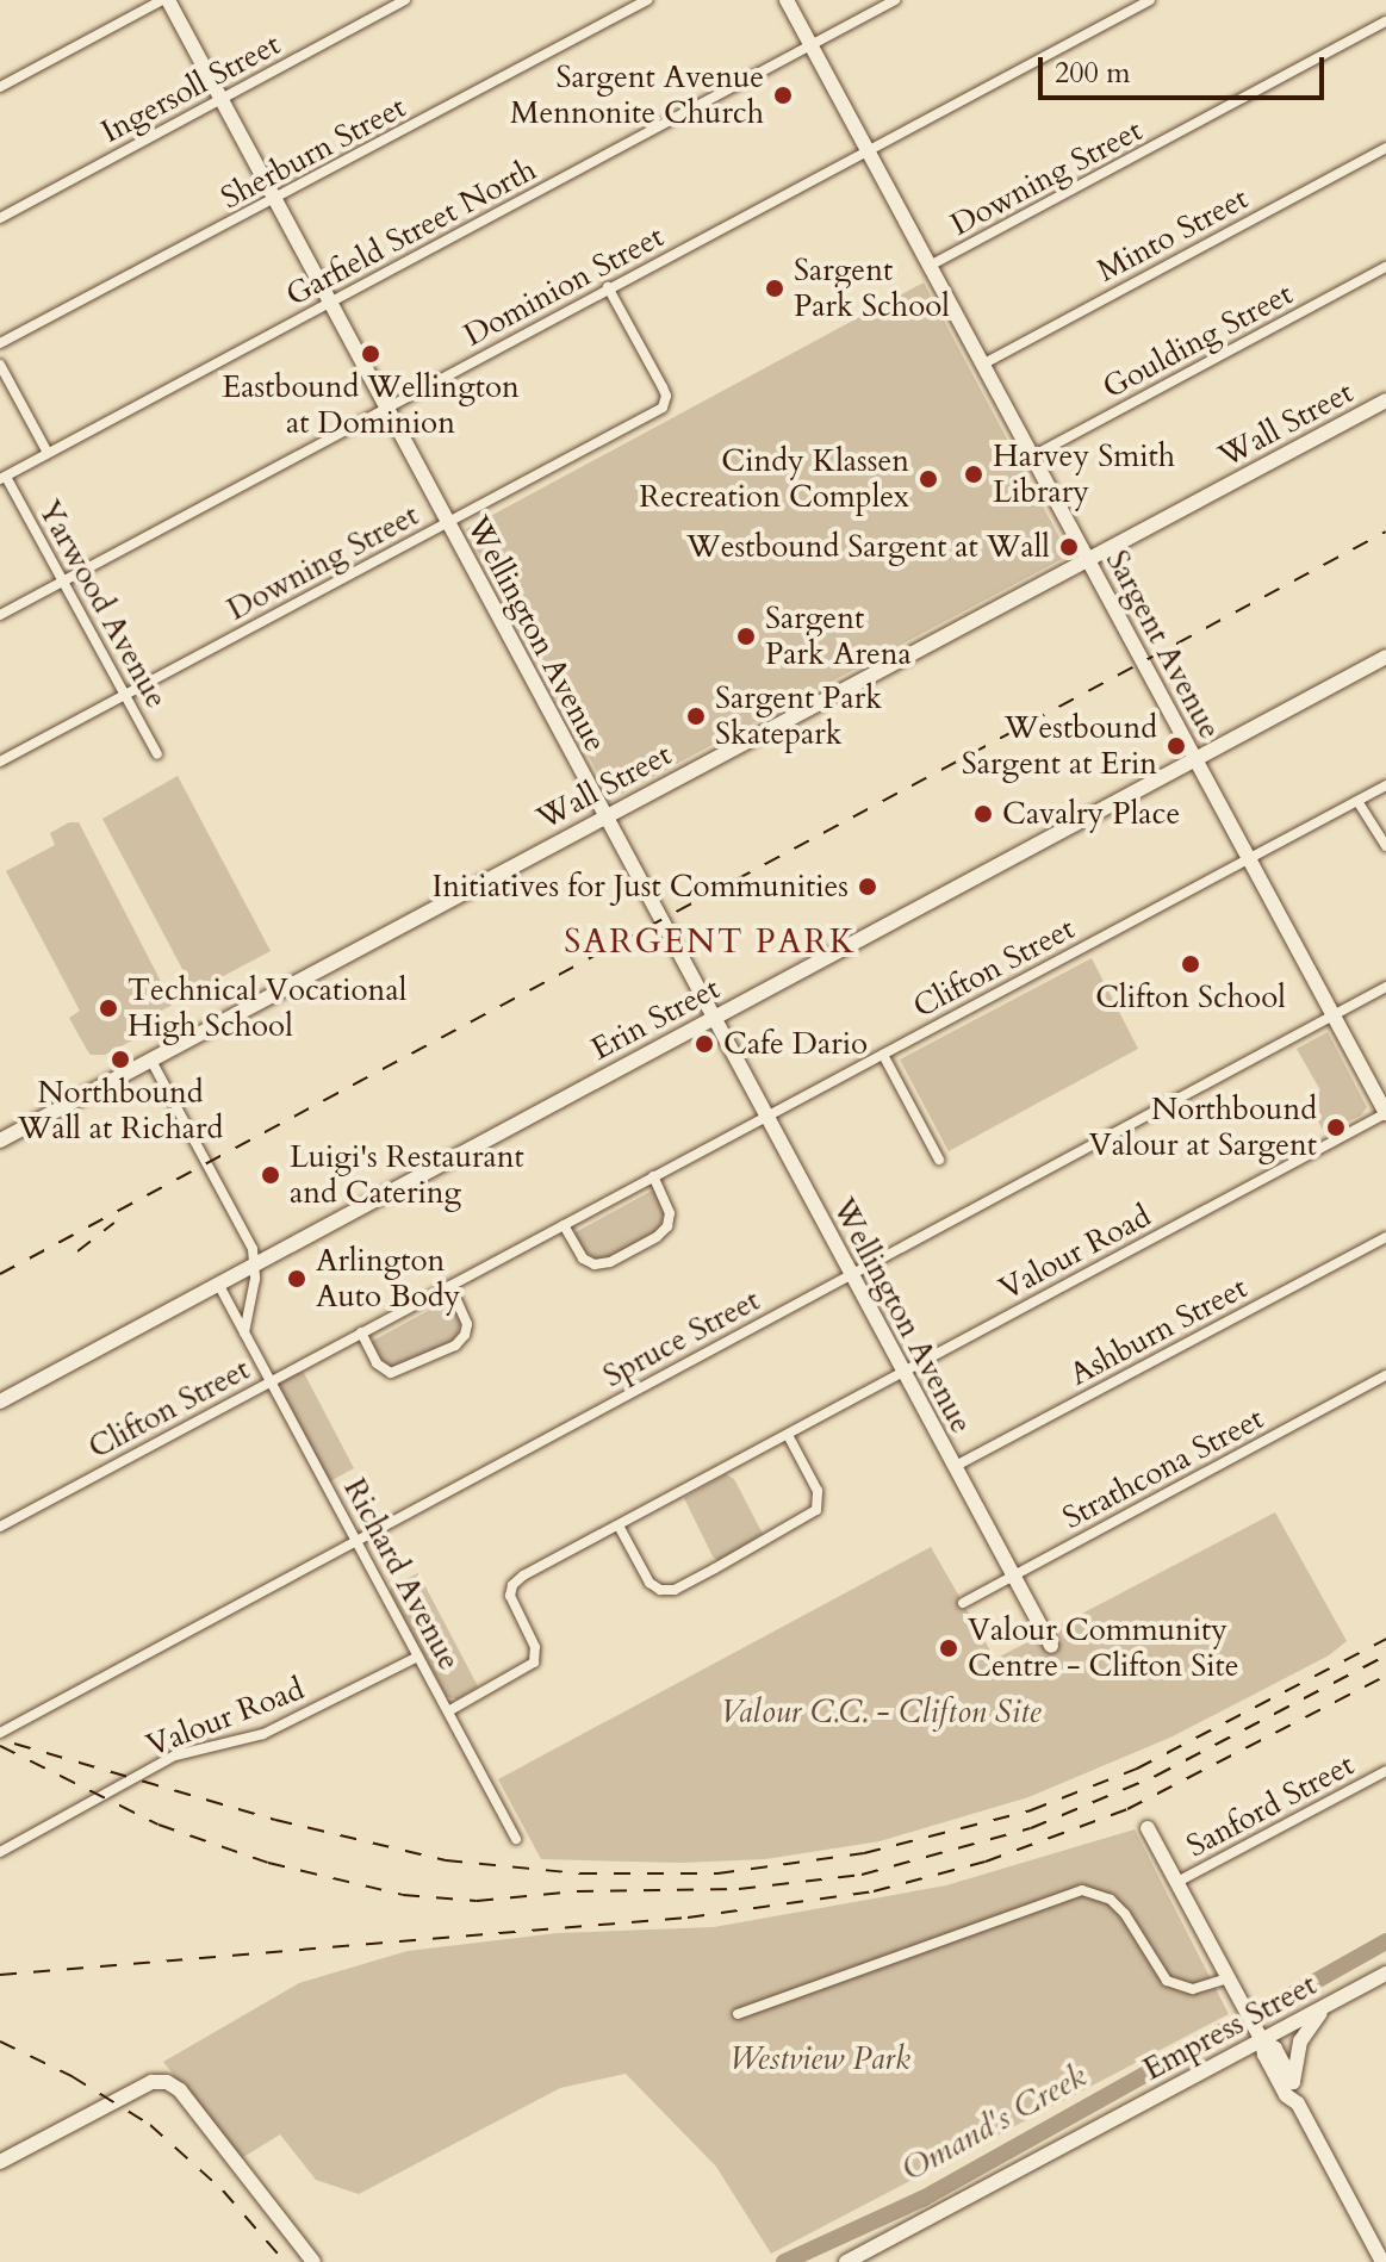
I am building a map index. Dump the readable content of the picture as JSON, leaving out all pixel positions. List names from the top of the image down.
{
  "streets": {
    "main road": [
      "Wall Street",
      "Wellington Avenue",
      "Sargent Avenue",
      "Erin Street",
      "Empress Street"
    ],
    "street": [
      "Ingersoll Street",
      "Sherburn Street",
      "Downing Street",
      "Garfield Street North",
      "Minto Street",
      "Dominion Street",
      "Goulding Street",
      "Yarwood Avenue",
      "Clifton Street",
      "Valour Road",
      "Ashburn Street",
      "Spruce Street",
      "Strathcona Street",
      "Richard Avenue",
      "Sanford Street"
    ]
  },
  "crossings": [
    ["Ingersoll Street", "Wellington Avenue"],
    ["Sherburn Street", "Wellington Avenue"],
    ["Downing Street", "Dominion Street"],
    ["Downing Street", "Yarwood Avenue"],
    ["Downing Street", "Wellington Avenue"],
    ["Downing Street", "Sargent Avenue"],
    ["Garfield Street North", "Yarwood Avenue"],
    ["Garfield Street North", "Wellington Avenue"],
    ["Garfield Street North", "Sargent Avenue"],
    ["Minto Street", "Sargent Avenue"],
    ["Dominion Street", "Yarwood Avenue"],
    ["Dominion Street", "Wellington Avenue"],
    ["Dominion Street", "Sargent Avenue"],
    ["Goulding Street", "Sargent Avenue"],
    ["Wall Street", "Wellington Avenue"],
    ["Wall Street", "Sargent Avenue"],
    ["Wellington Avenue", "Clifton Street"],
    ["Wellington Avenue", "Erin Street"],
    ["Wellington Avenue", "Valour Road"],
    ["Wellington Avenue", "Ashburn Street"],
    ["Wellington Avenue", "Spruce Street"],
    ["Wellington Avenue", "Strathcona Street"],
    ["Sargent Avenue", "Clifton Street"],
    ["Sargent Avenue", "Erin Street"],
    ["Sargent Avenue", "Valour Road"],
    ["Sargent Avenue", "Spruce Street"],
    ["Clifton Street", "Richard Avenue"],
    ["Erin Street", "Richard Avenue"],
    ["Valour Road", "Richard Avenue"],
    ["Spruce Street", "Richard Avenue"]
  ],
  "districts": ["SARGENT PARK"],
  "water": ["Omand's Creek"],
  "parks": ["Valour C.C. - Clifton Site", "Westview Park"],
  "places": [
    "Sargent Avenue Mennonite Church",
    "Sargent Park School",
    "Eastbound Wellington at Dominion",
    "Harvey Smith Library",
    "Cindy Klassen Recreation Complex",
    "Westbound Sargent at Wall",
    "Sargent Park Arena",
    "Sargent Park Skatepark",
    "Westbound Sargent at Erin",
    "Cavalry Place",
    "Initiatives for Just Communities",
    "Clifton School",
    "Technical Vocational High School",
    "Cafe Dario",
    "Northbound Wall at Richard",
    "Northbound Valour at Sargent",
    "Luigi's Restaurant and Catering",
    "Arlington Auto Body",
    "Valour Community Centre - Clifton Site"
  ],
  "scale_bar": "200 m"
}
